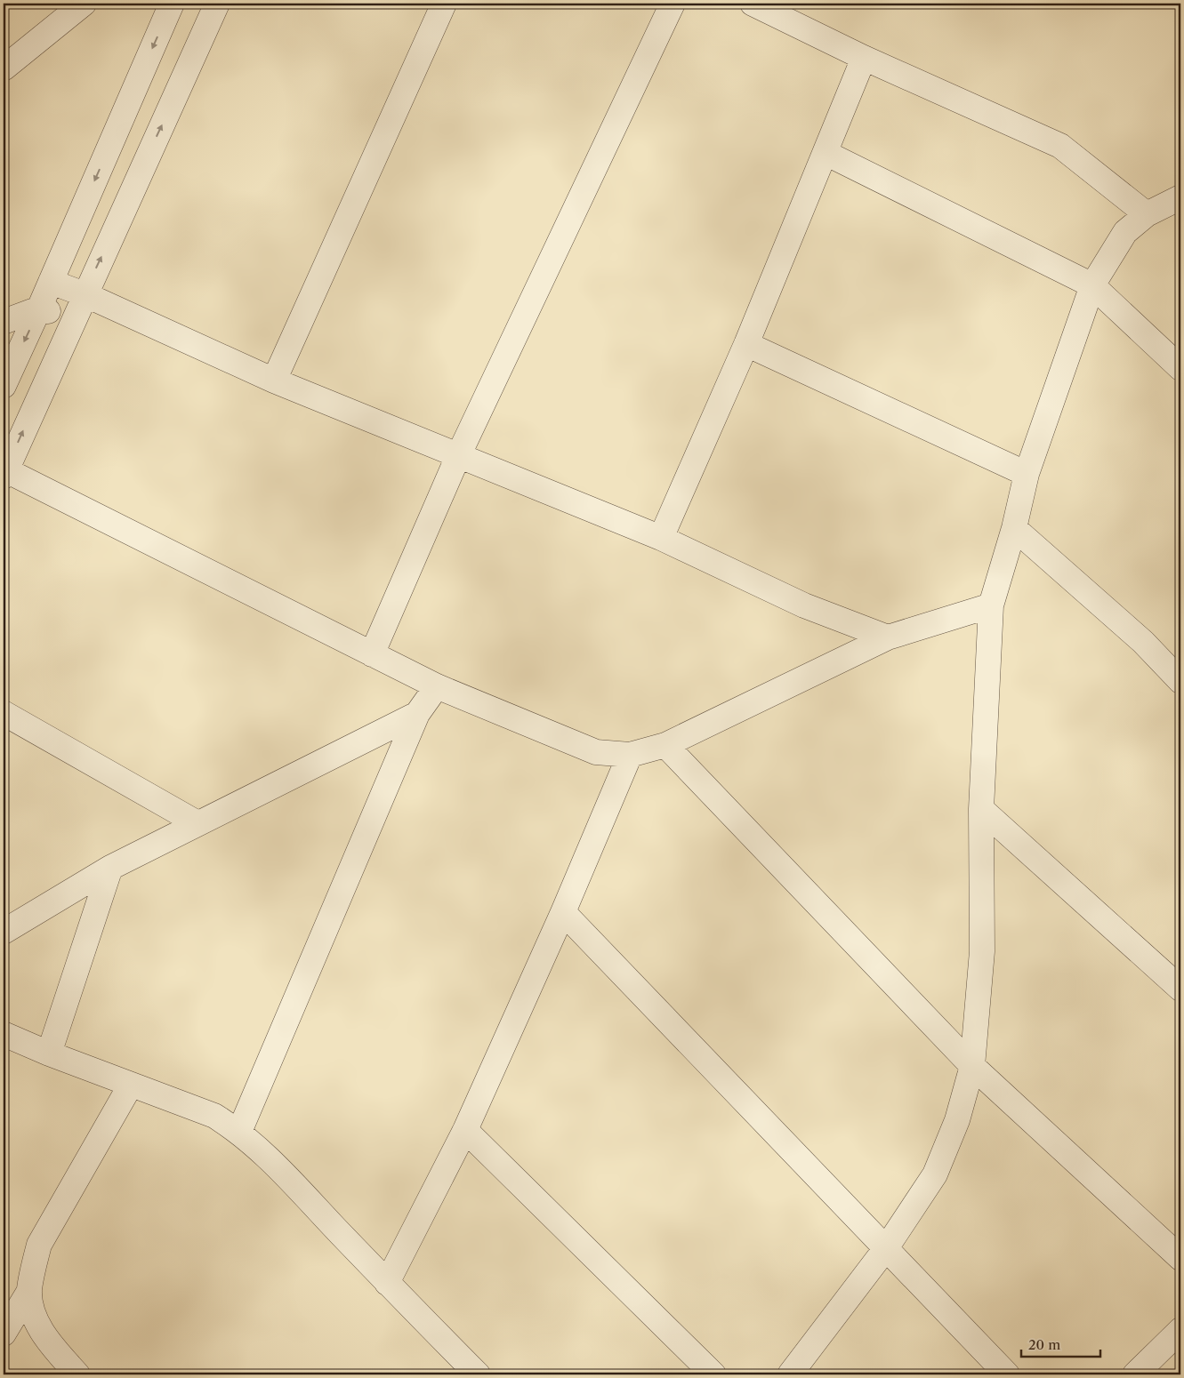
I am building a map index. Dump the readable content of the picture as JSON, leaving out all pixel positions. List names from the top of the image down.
{
  "scale_bar": "20 m"
}
